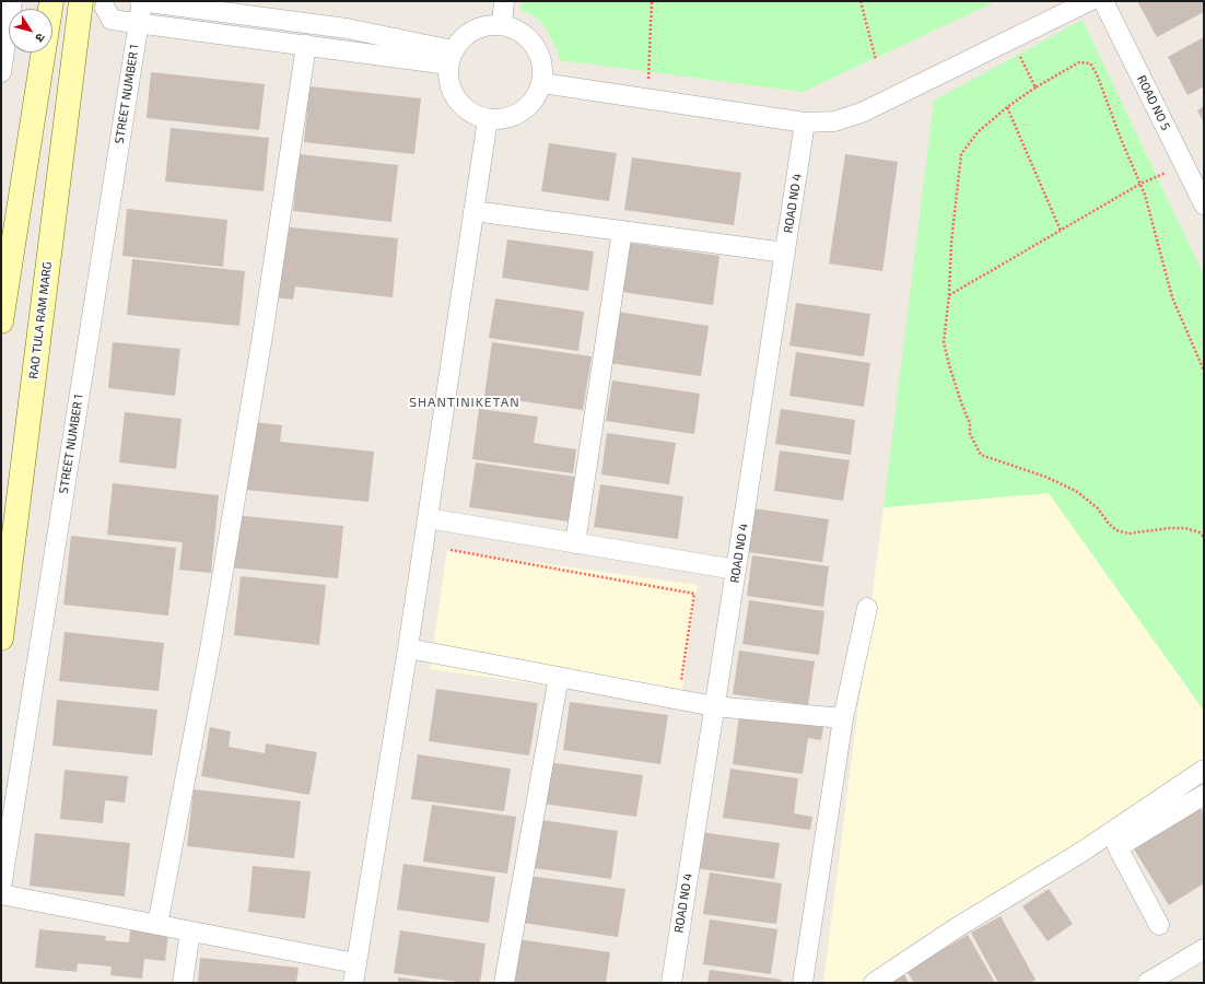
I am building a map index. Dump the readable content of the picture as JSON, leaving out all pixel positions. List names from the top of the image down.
{
  "streets": {
    "main road": ["RAO TULA RAM MARG"],
    "street": ["STREET NUMBER 1", "ROAD NO 5", "ROAD NO 4"]
  },
  "districts": ["SHANTINIKETAN"],
  "north": "bottom right"
}
